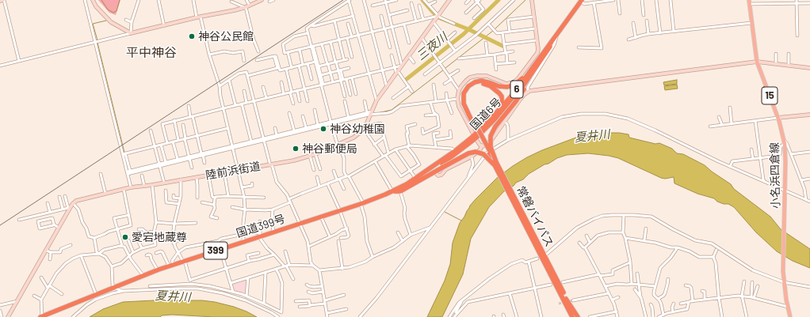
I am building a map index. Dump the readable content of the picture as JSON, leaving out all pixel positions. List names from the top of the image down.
{
  "streets": {
    "highway": [
      "6",
      "国道6号",
      "常磐バイパス",
      "国道399号",
      "399"
    ],
    "main road": ["15", "小名浜四倉線"],
    "street": ["陸前浜街道"]
  },
  "crossings": [
    ["6", "国道6号"],
    ["6", "常磐バイパス"],
    ["国道6号", "国道399号"]
  ],
  "districts": ["平中神谷"],
  "water": ["三夜川", "夏井川"],
  "places": [
    "神谷公民館",
    "神谷幼稚園",
    "神谷郵便局",
    "愛宕地蔵尊"
  ]
}
